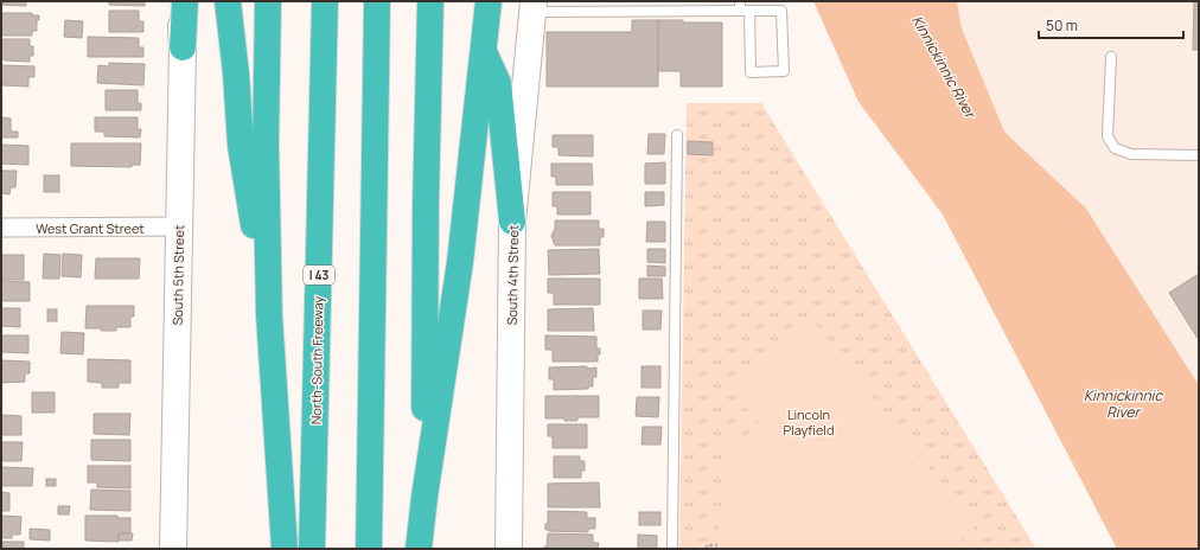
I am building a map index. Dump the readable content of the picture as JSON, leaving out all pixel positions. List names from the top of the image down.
{
  "streets": {
    "highway": ["I 43", "North-South Freeway"],
    "street": ["West Grant Street", "South 5th Street", "South 4th Street"]
  },
  "crossings": [
    ["West Grant Street", "South 5th Street"]
  ],
  "water": ["Kinnickinnic River"],
  "parks": ["Lincoln Playfield"],
  "scale_bar": "50 m"
}
